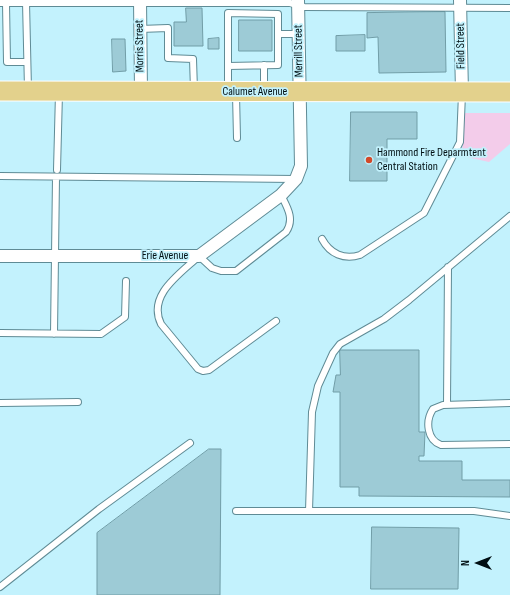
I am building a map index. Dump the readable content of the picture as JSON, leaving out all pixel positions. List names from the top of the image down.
{
  "streets": {
    "main road": ["Calumet Avenue"],
    "street": [
      "Morris Street",
      "Field Street",
      "Merrill Street",
      "Erie Avenue"
    ]
  },
  "crossings": [
    ["Morris Street", "Calumet Avenue"],
    ["Field Street", "Calumet Avenue"],
    ["Merrill Street", "Calumet Avenue"],
    ["Merrill Street", "Erie Avenue"]
  ],
  "places": ["Hammond Fire Deparmtent Central Station"],
  "north": "left"
}
